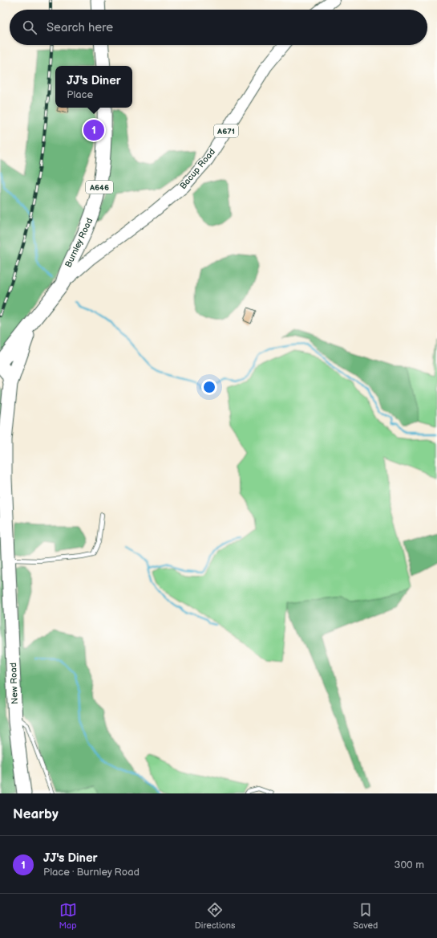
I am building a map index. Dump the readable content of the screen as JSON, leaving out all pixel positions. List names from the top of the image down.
{
  "streets": {
    "highway": ["A646", "Burnley Road", "New Road"],
    "main road": ["A671", "Bacup Road"]
  },
  "crossings": [
    ["Bacup Road", "Burnley Road"]
  ],
  "page": {
    "search": "Search here",
    "popup": ["JJ's Diner", "Place"],
    "pins": "1",
    "heading": "Nearby",
    "list": [
      {
        "mark": "1",
        "name": "JJ's Diner",
        "note": "Place · Burnley Road",
        "value": "300 m"
      }
    ],
    "nav": ["Map", "Directions", "Saved"]
  }
}
